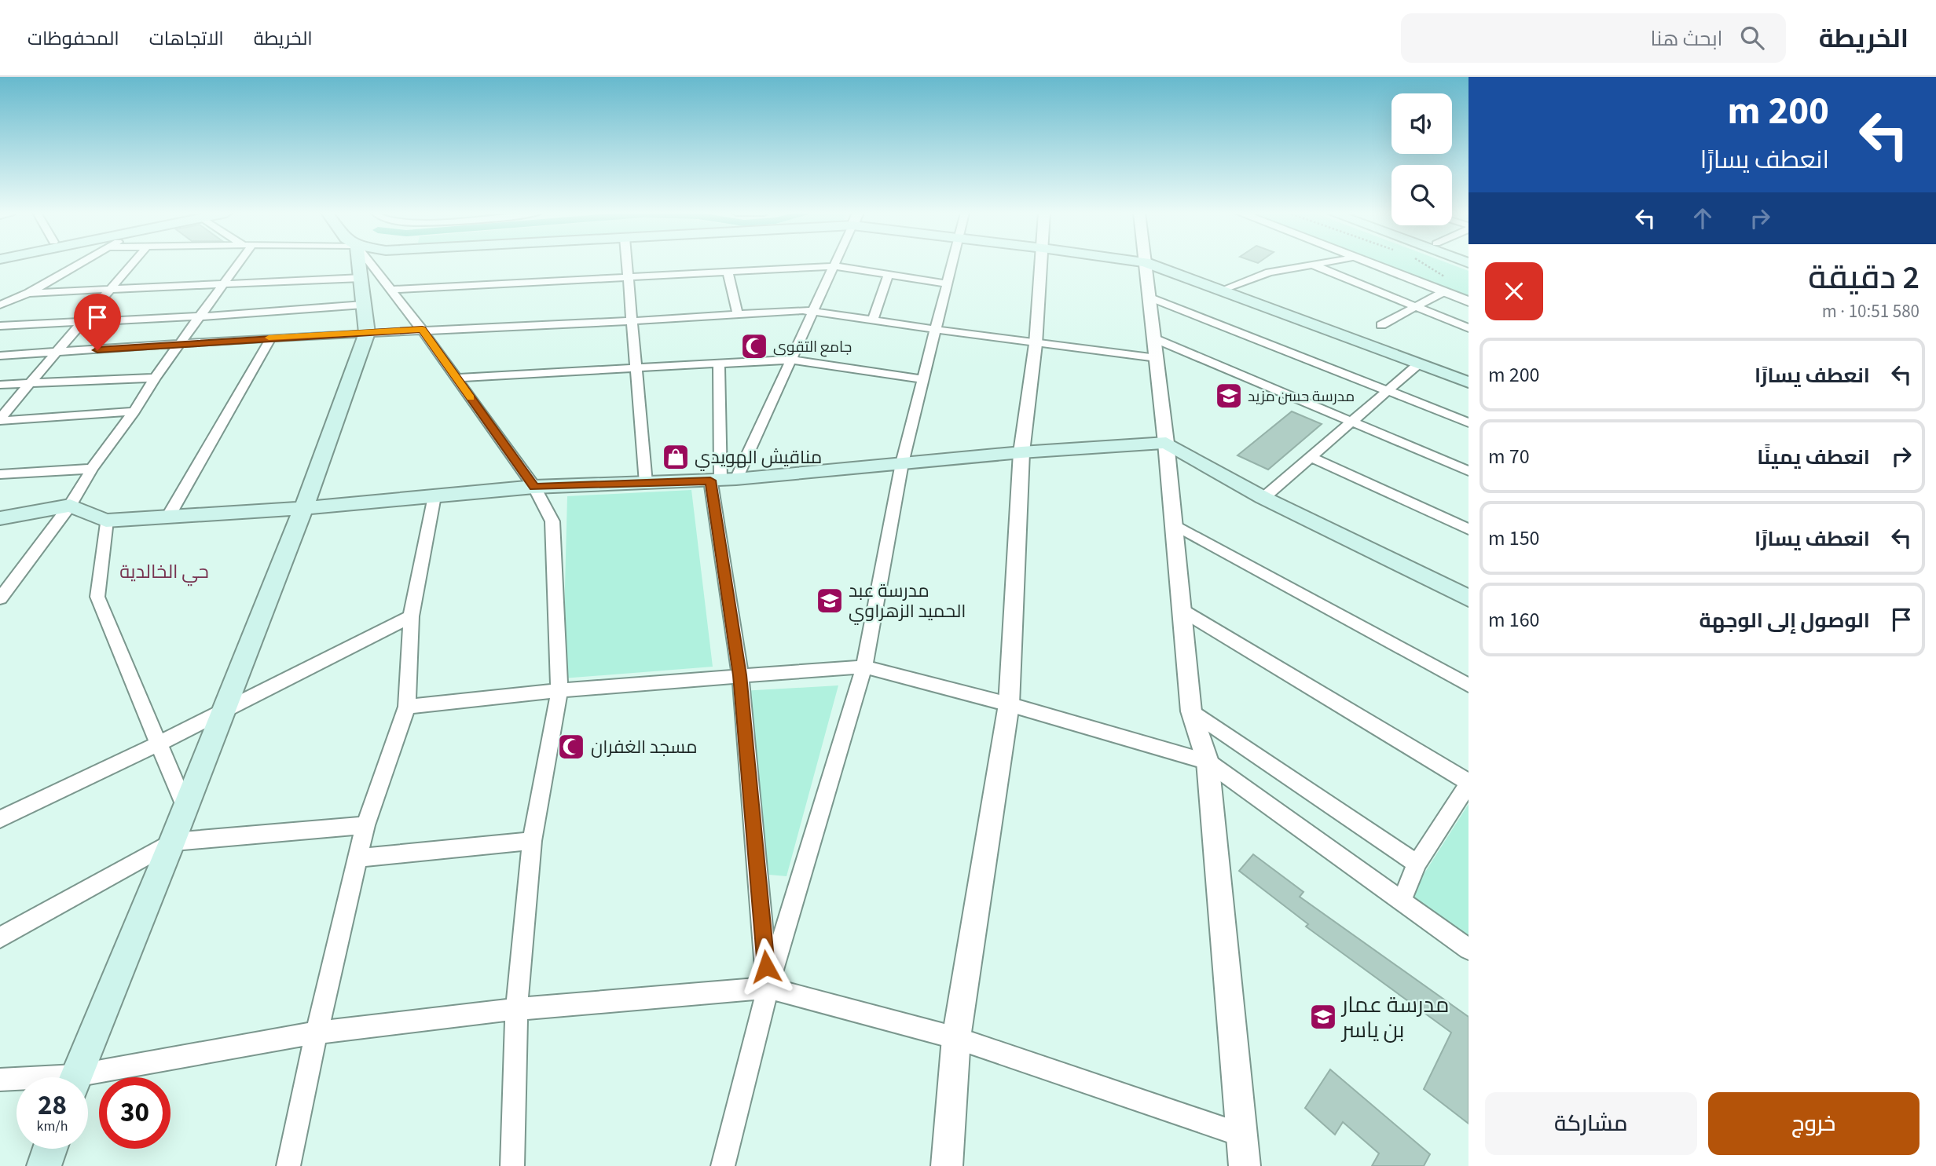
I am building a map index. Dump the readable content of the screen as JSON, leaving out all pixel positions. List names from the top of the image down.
{
  "districts": ["حي الخالدية"],
  "places": {
    "mosque": ["جامع التقوى", "مسجد الغفران"],
    "school or university": ["مدرسة حسن مزيد", "مدرسة عبد الحميد الزهراوي", "مدرسة عمار بن ياسر"],
    "shop": ["مناقيش الهويدي"]
  },
  "page": {
    "header": "الخريطة",
    "search": "ابحث هنا",
    "nav": ["الخريطة", "الاتجاهات", "المحفوظات"],
    "turn": ["200 m", "انعطف يسارًا"],
    "heading": ["2 دقيقة", "580 m · 10:51"],
    "list": [
      {
        "name": "انعطف يسارًا",
        "value": "200 m"
      },
      {
        "name": "انعطف يمينًا",
        "value": "70 m"
      },
      {
        "name": "انعطف يسارًا",
        "value": "150 m"
      },
      {
        "name": "الوصول إلى الوجهة",
        "value": "160 m"
      }
    ],
    "speed": "28 km/h",
    "limit": "30",
    "buttons": ["خروج", "مشاركة"]
  }
}
